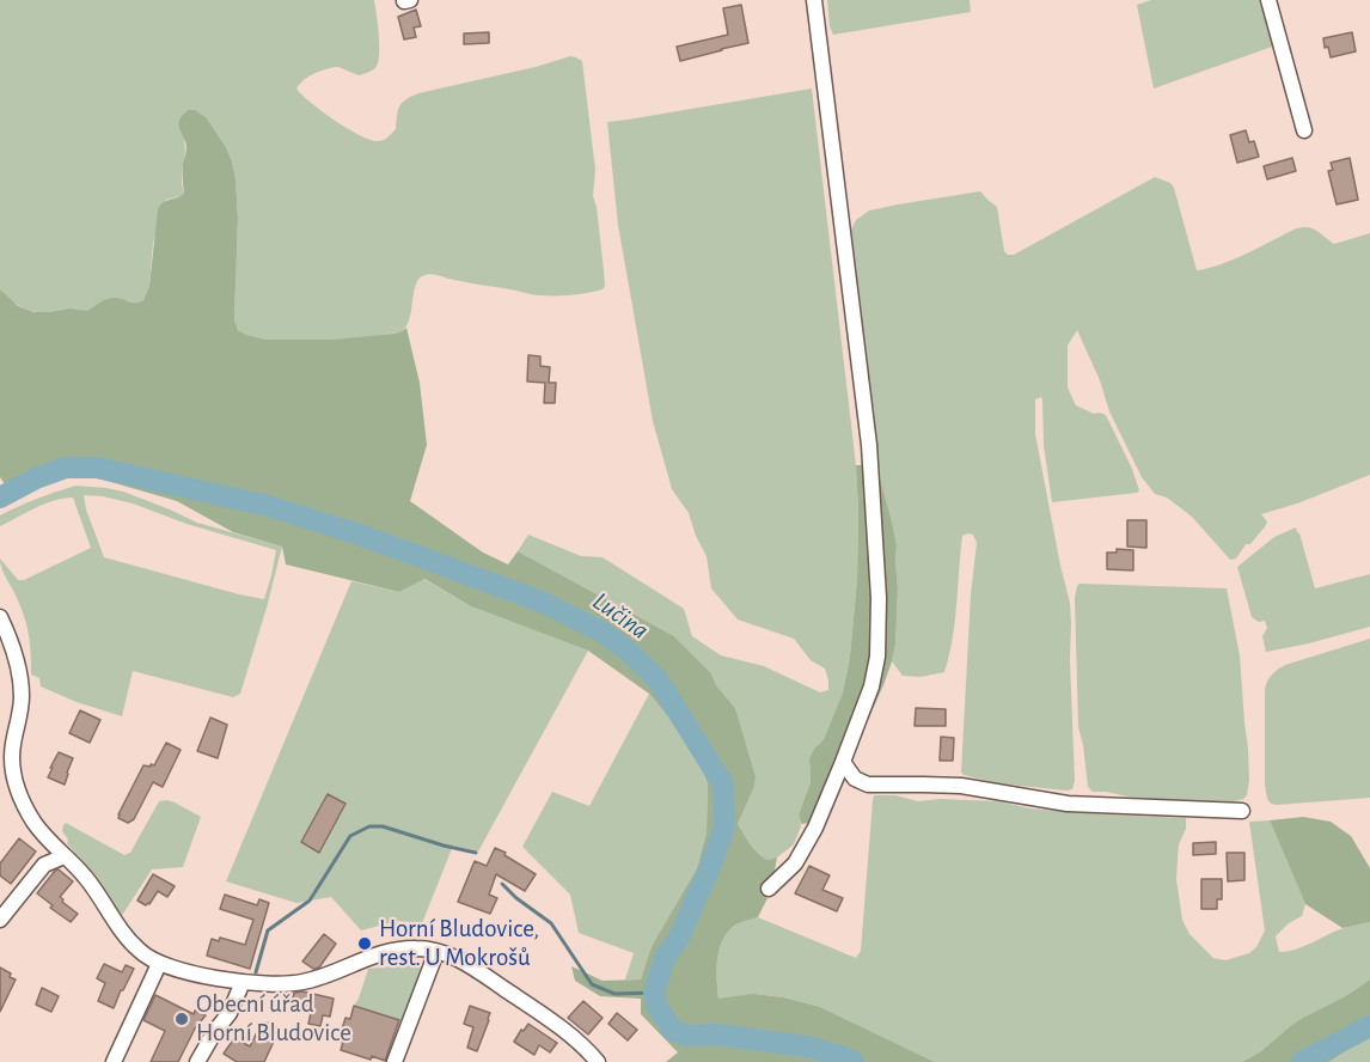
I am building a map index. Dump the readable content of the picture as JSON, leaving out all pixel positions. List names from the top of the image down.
{
  "water": ["Lučina"],
  "places": ["Horní Bludovice, rest. U Mokrošů", "Obecní úřad Horní Bludovice"]
}
